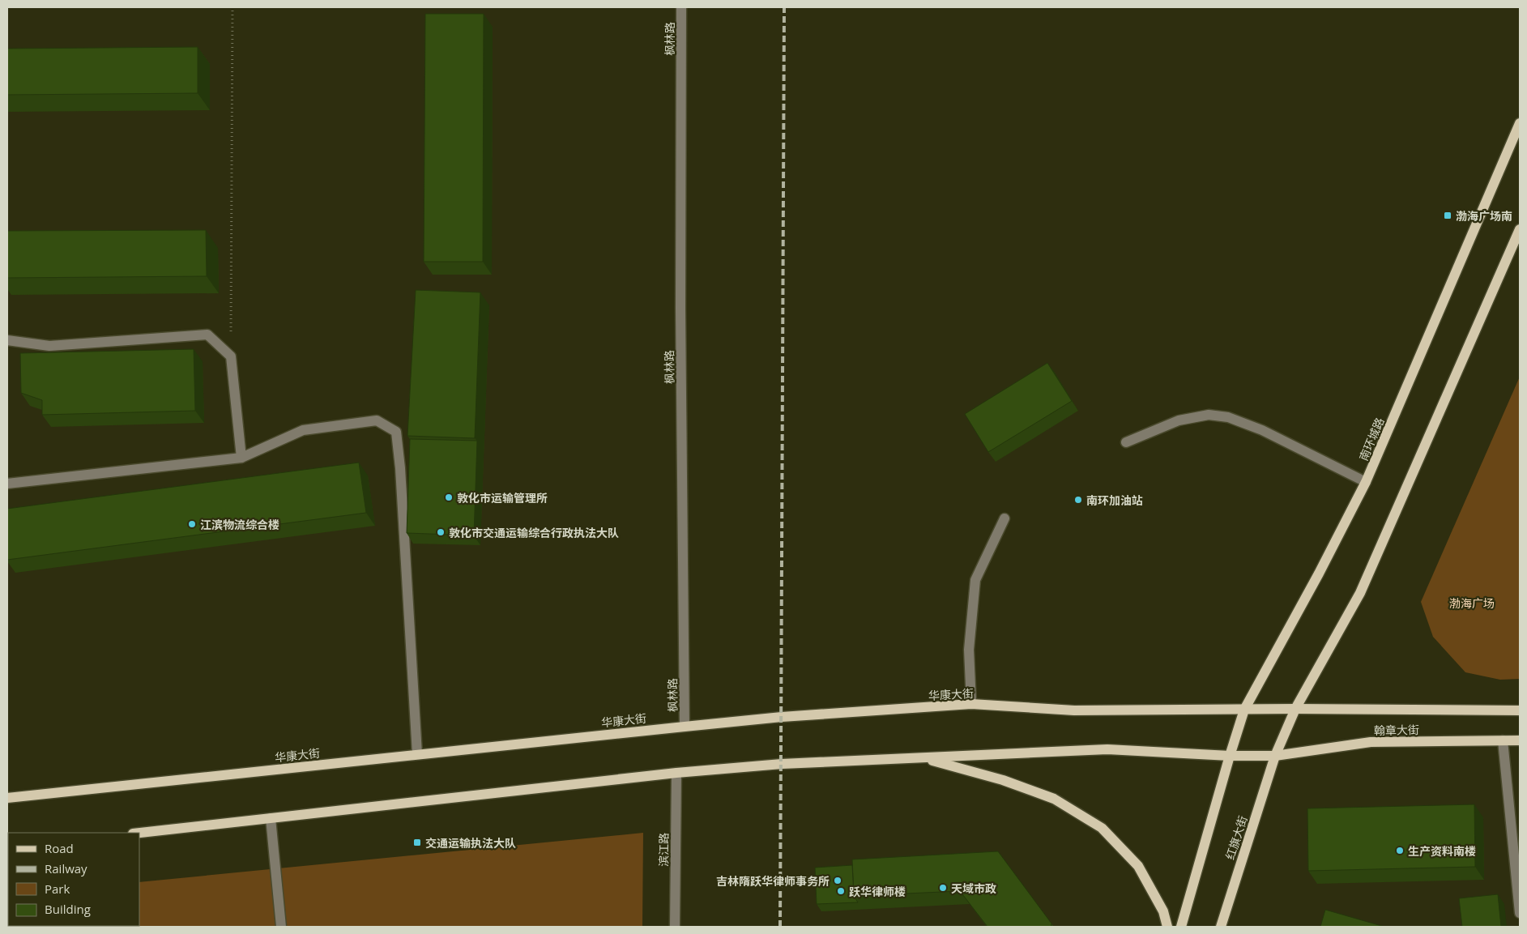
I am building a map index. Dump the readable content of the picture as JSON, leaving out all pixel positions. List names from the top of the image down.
{
  "streets": {
    "main road": [
      "南环城路",
      "华康大街",
      "翰章大街",
      "红旗大街"
    ],
    "street": ["枫林路", "滨江路"]
  },
  "crossings": [
    ["枫林路", "华康大街"],
    ["南环城路", "华康大街"],
    ["南环城路", "翰章大街"],
    ["华康大街", "翰章大街"],
    ["翰章大街", "红旗大街"]
  ],
  "parks": ["渤海广场"],
  "places": {
    "transit": ["渤海广场南", "交通运输执法大队"],
    "other": [
      "敦化市运输管理所",
      "南环加油站",
      "江滨物流综合楼",
      "敦化市交通运输综合行政执法大队",
      "生产资料南楼",
      "吉林隋跃华律师事务所",
      "天域市政",
      "跃华律师楼"
    ]
  },
  "legend": [
    "Road",
    "Railway",
    "Park",
    "Building"
  ]
}
